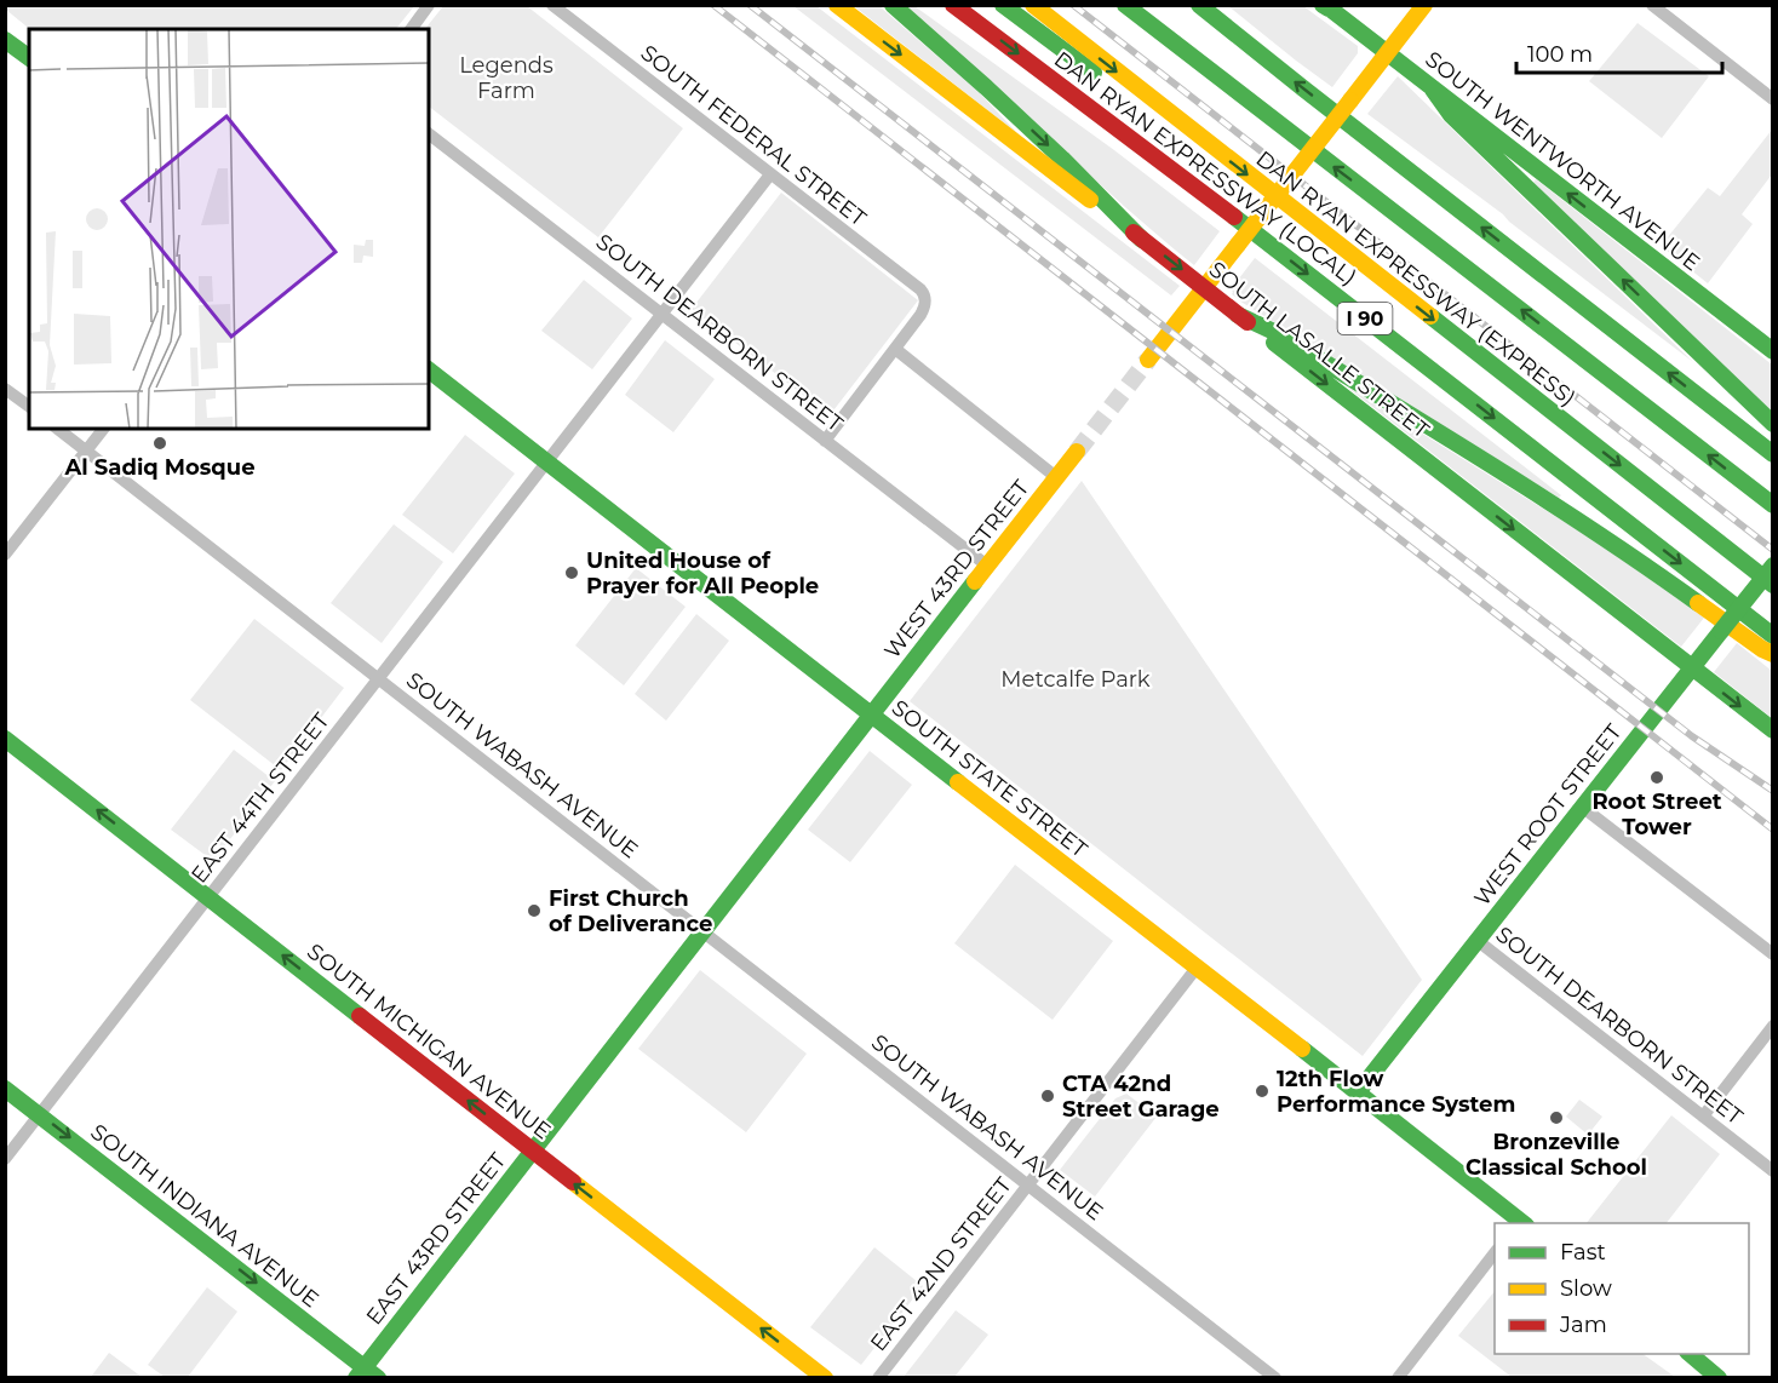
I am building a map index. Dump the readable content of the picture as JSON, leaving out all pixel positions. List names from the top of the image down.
{
  "streets": {
    "main road": [
      "SOUTH WENTWORTH AVENUE",
      "DAN RYAN EXPRESSWAY (LOCAL)",
      "DAN RYAN EXPRESSWAY (EXPRESS)",
      "I 90",
      "SOUTH LASALLE STREET",
      "WEST 43RD STREET",
      "SOUTH STATE STREET",
      "WEST ROOT STREET",
      "SOUTH MICHIGAN AVENUE",
      "SOUTH INDIANA AVENUE",
      "EAST 43RD STREET"
    ],
    "street": [
      "SOUTH FEDERAL STREET",
      "SOUTH DEARBORN STREET",
      "SOUTH WABASH AVENUE",
      "EAST 44TH STREET",
      "EAST 42ND STREET"
    ]
  },
  "crossings": [
    ["SOUTH FEDERAL STREET", "EAST 44TH STREET"],
    ["SOUTH DEARBORN STREET", "WEST 43RD STREET"],
    ["SOUTH DEARBORN STREET", "EAST 44TH STREET"],
    ["SOUTH DEARBORN STREET", "WEST ROOT STREET"],
    ["SOUTH LASALLE STREET", "WEST ROOT STREET"],
    ["WEST 43RD STREET", "SOUTH STATE STREET"],
    ["WEST 43RD STREET", "EAST 43RD STREET"],
    ["SOUTH WABASH AVENUE", "EAST 44TH STREET"],
    ["SOUTH WABASH AVENUE", "EAST 43RD STREET"],
    ["SOUTH WABASH AVENUE", "EAST 42ND STREET"],
    ["SOUTH STATE STREET", "EAST 44TH STREET"],
    ["SOUTH STATE STREET", "WEST ROOT STREET"],
    ["SOUTH STATE STREET", "EAST 43RD STREET"],
    ["SOUTH STATE STREET", "EAST 42ND STREET"],
    ["EAST 44TH STREET", "SOUTH MICHIGAN AVENUE"],
    ["EAST 44TH STREET", "SOUTH INDIANA AVENUE"],
    ["SOUTH MICHIGAN AVENUE", "EAST 43RD STREET"],
    ["SOUTH INDIANA AVENUE", "EAST 43RD STREET"]
  ],
  "one_way": ["SOUTH MICHIGAN AVENUE", "SOUTH INDIANA AVENUE"],
  "parks": ["Legends Farm", "Metcalfe Park"],
  "places": [
    "Al Sadiq Mosque",
    "United House of Prayer for All People",
    "Root Street Tower",
    "First Church of Deliverance",
    "12th Flow Performance System",
    "CTA 42nd Street Garage",
    "Bronzeville Classical School"
  ],
  "legend": ["Fast", "Slow", "Jam"],
  "scale_bar": "100 m"
}
